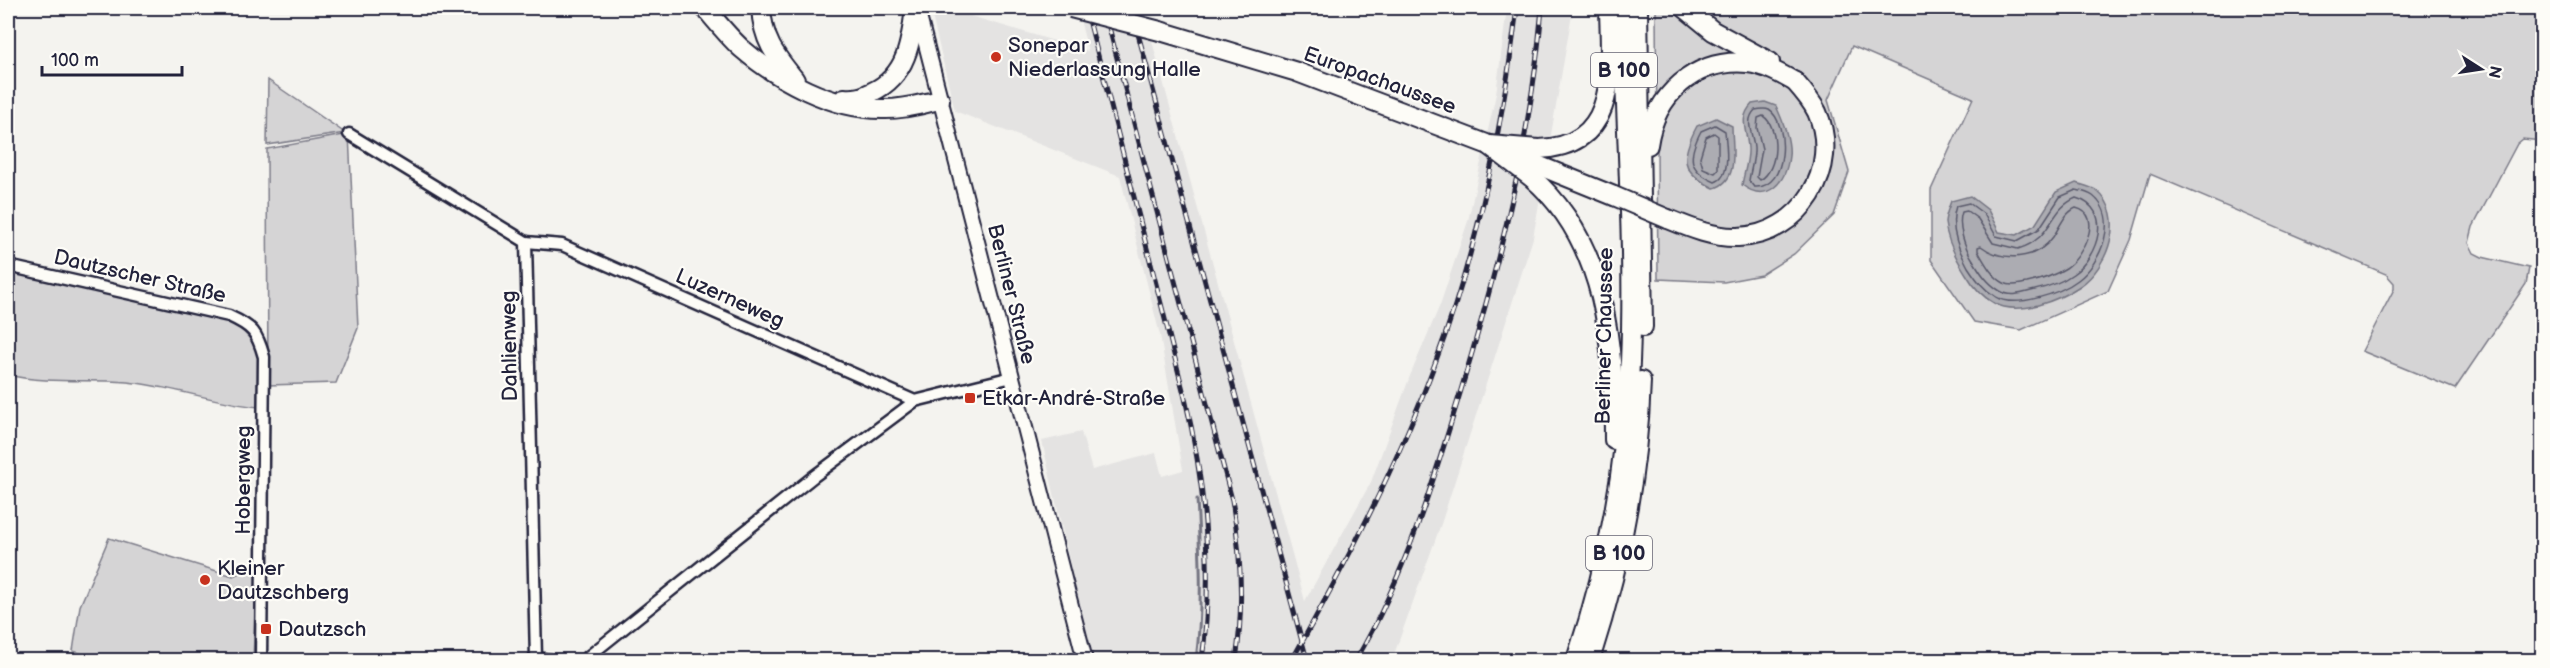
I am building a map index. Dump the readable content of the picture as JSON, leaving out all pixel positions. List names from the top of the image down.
{
  "streets": {
    "main road": ["B 100", "Europachaussee", "Berliner Chaussee"],
    "street": [
      "Dautzscher Straße",
      "Berliner Straße",
      "Luzerneweg",
      "Dahlienweg",
      "Hobergweg"
    ]
  },
  "crossings": [
    ["Dautzscher Straße", "Hobergweg"],
    ["Luzerneweg", "Dahlienweg"]
  ],
  "places": {
    "other": ["Sonepar Niederlassung Halle", "Kleiner Dautzschberg"],
    "transit": ["Etkar-André-Straße", "Dautzsch"]
  },
  "scale_bar": "100 m",
  "north": "right"
}
